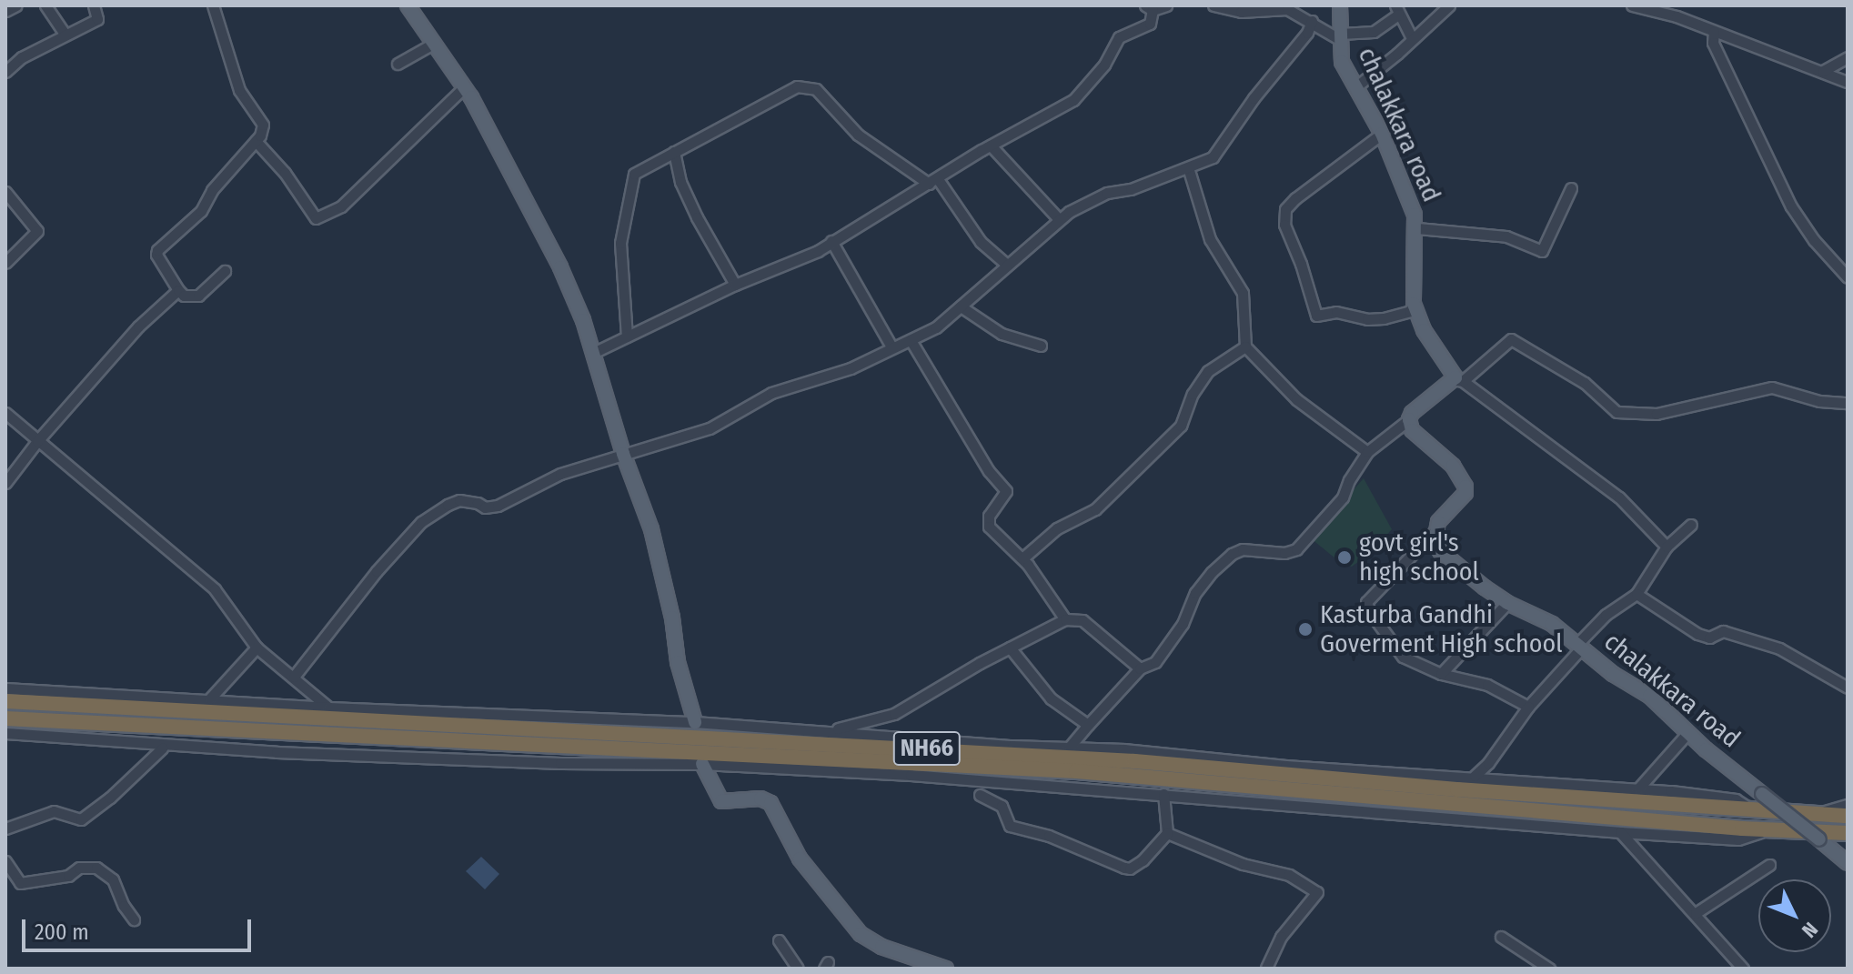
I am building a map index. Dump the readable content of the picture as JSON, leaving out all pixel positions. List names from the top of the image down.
{
  "streets": {
    "highway": ["NH66"],
    "main road": ["chalakkara road"]
  },
  "places": ["govt girl's high school", "Kasturba Gandhi Goverment High school"],
  "scale_bar": "200 m",
  "north": "bottom right"
}
